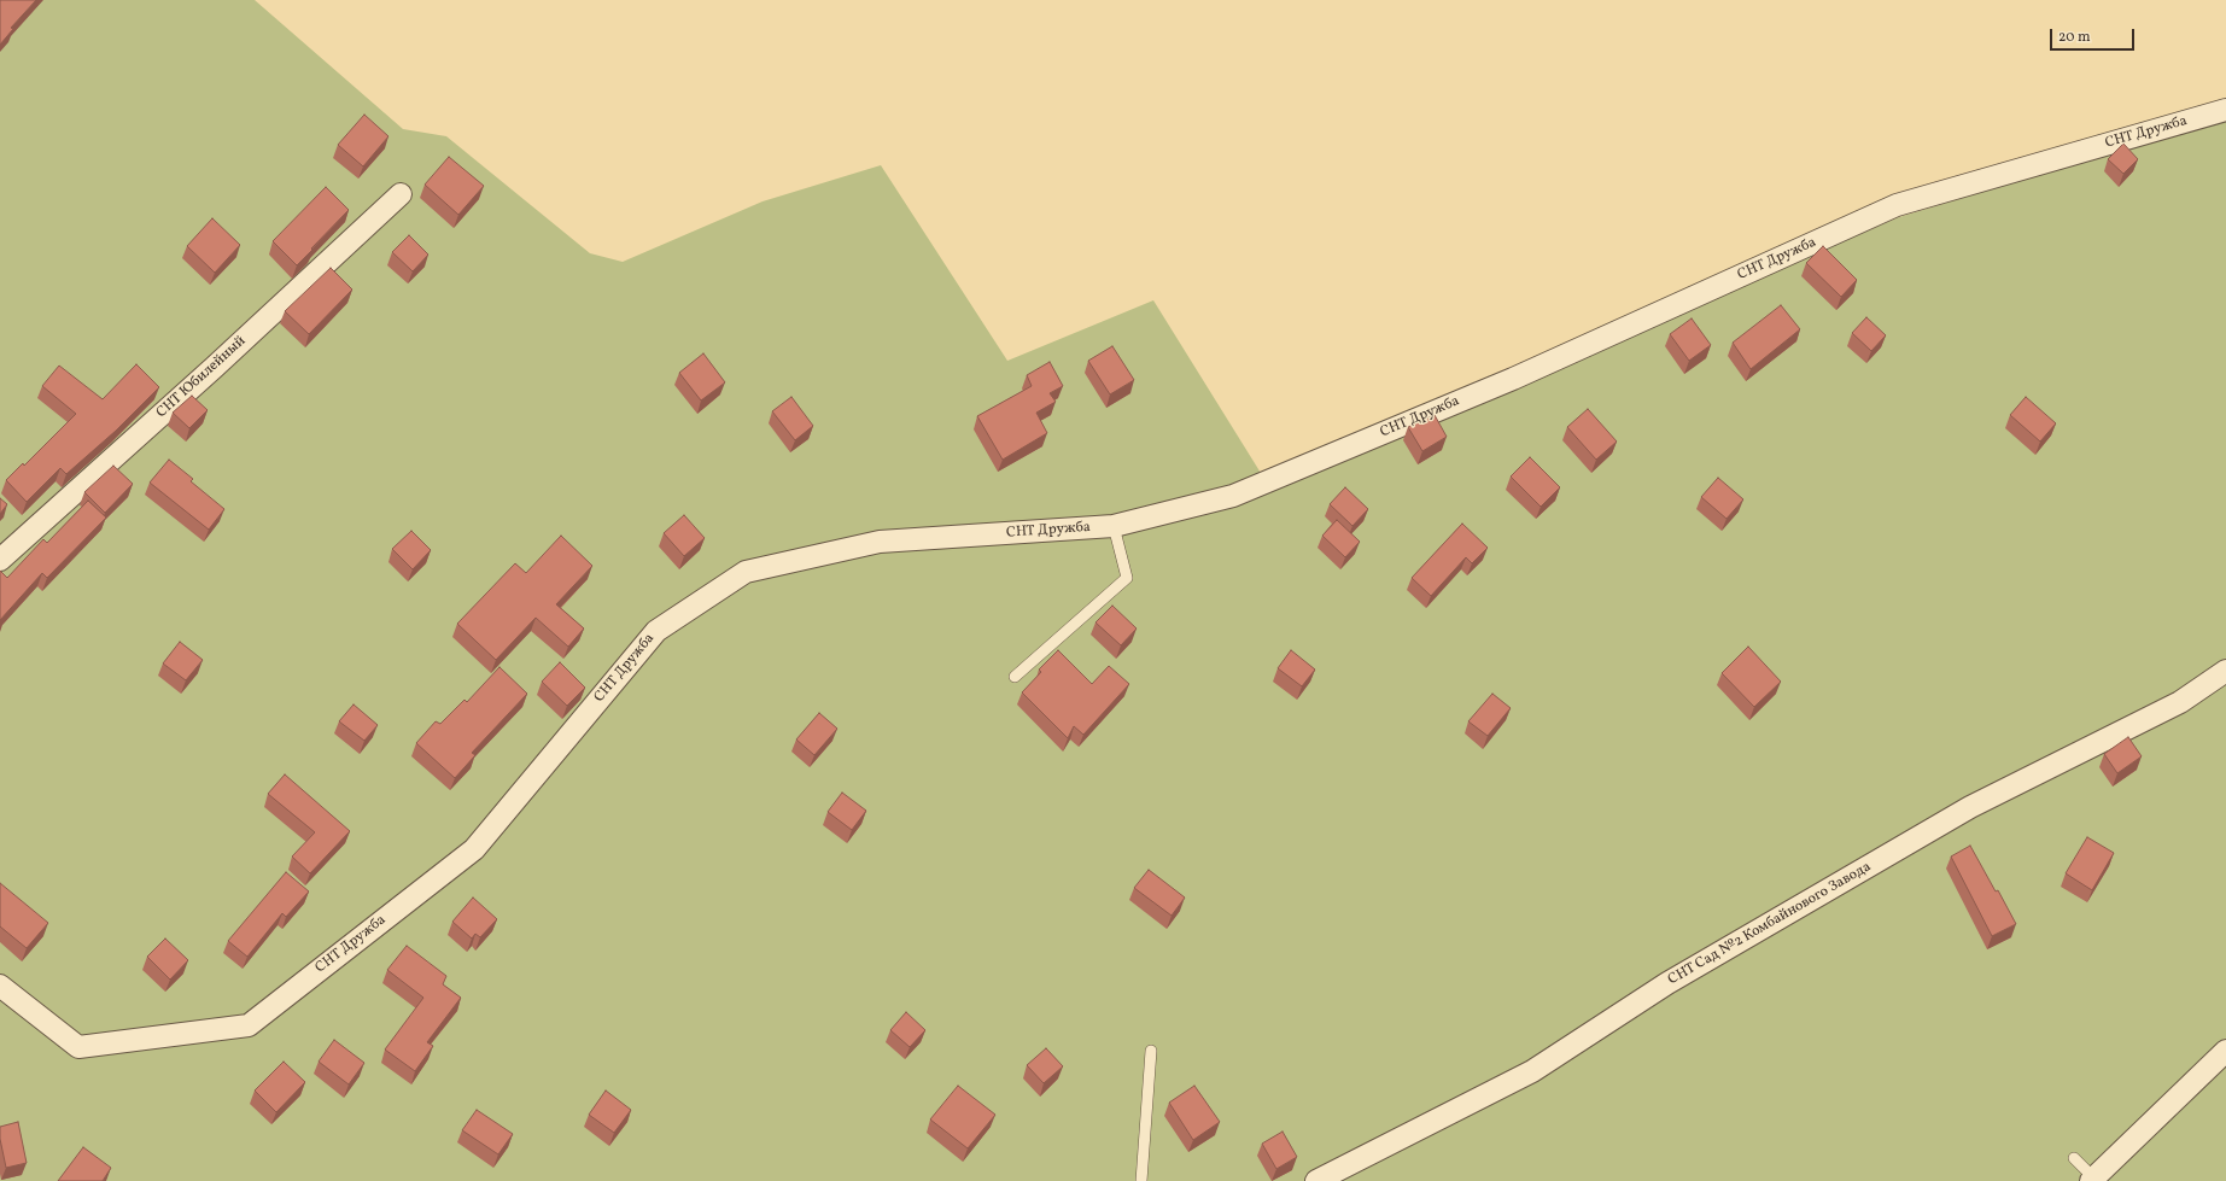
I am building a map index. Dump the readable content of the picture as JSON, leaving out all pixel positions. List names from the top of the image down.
{
  "streets": {
    "street": ["СНТ Дружба", "СНТ Юбилейный", "СНТ Сад №2 Комбайнового Завода"]
  },
  "scale_bar": "20 m"
}
